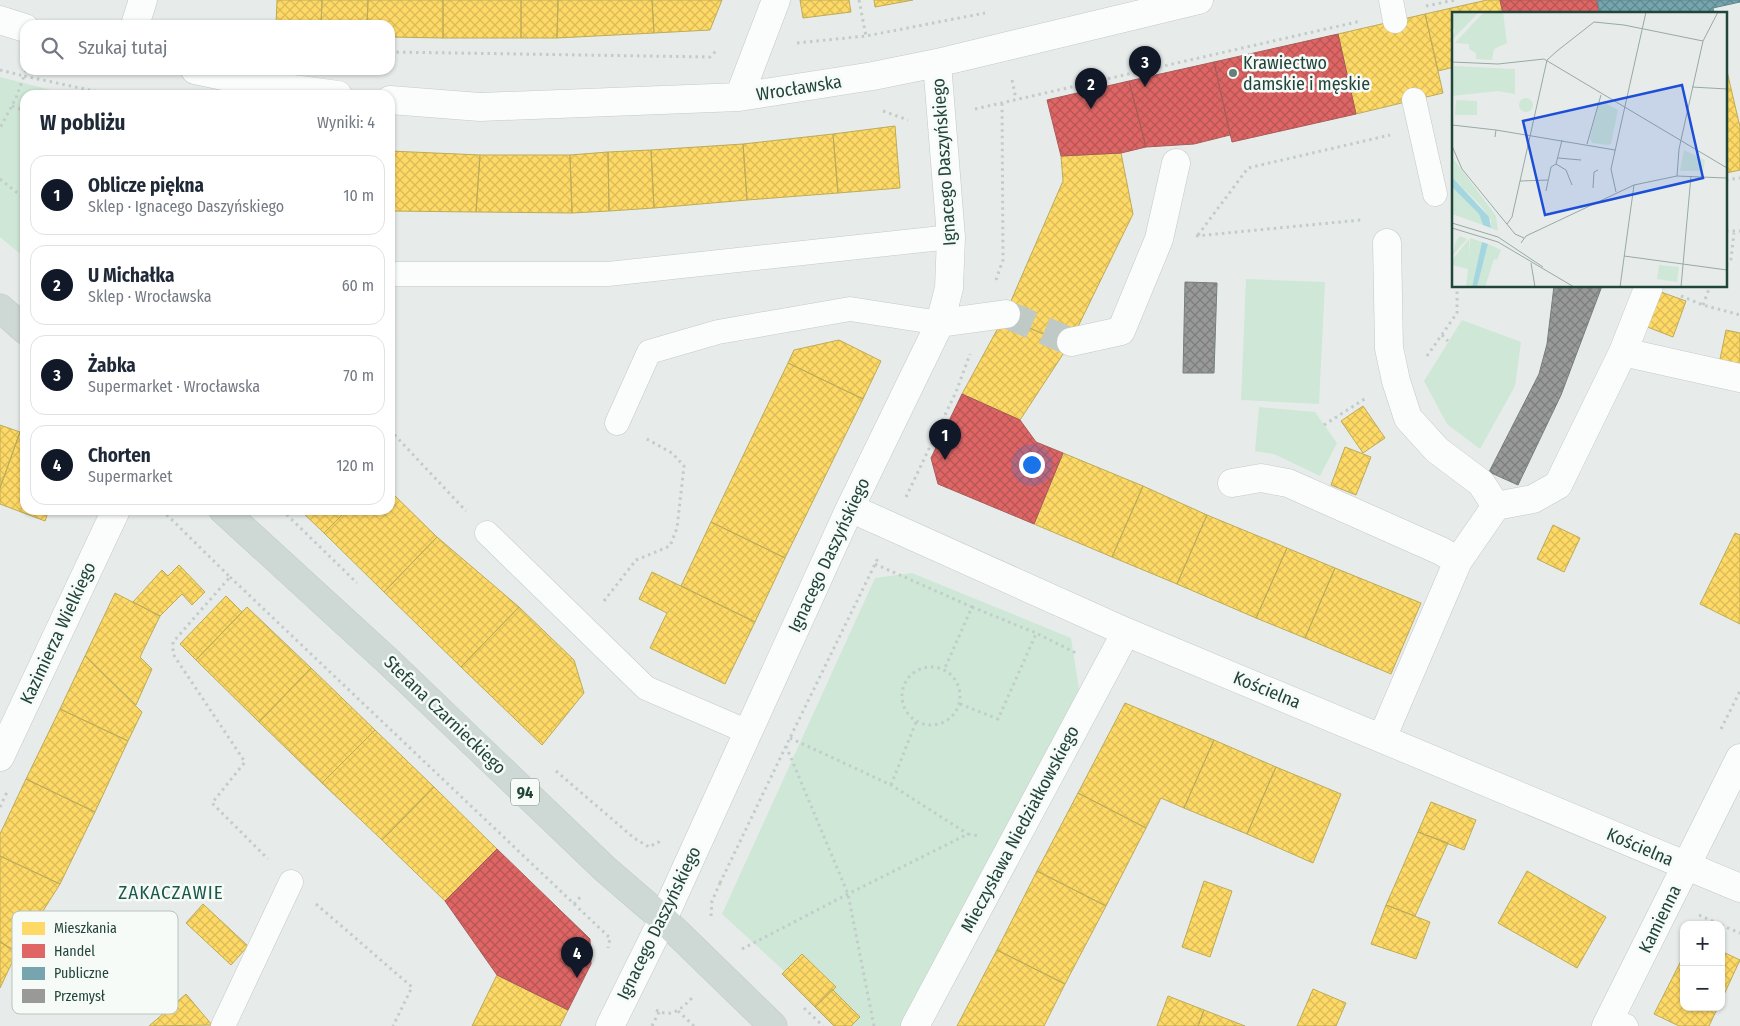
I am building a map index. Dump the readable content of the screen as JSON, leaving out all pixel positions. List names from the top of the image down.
{
  "streets": {
    "main road": ["Stefana Czarnieckiego", "94"],
    "street": [
      "Wrocławska",
      "Ignacego Daszyńskiego",
      "Kazimierza Wielkiego",
      "Kościelna",
      "Mieczysława Niedziałkowskiego",
      "Kamienna"
    ]
  },
  "crossings": [
    ["Wrocławska", "Ignacego Daszyńskiego"],
    ["Ignacego Daszyńskiego", "Kościelna"],
    ["Ignacego Daszyńskiego", "Stefana Czarnieckiego"],
    ["Kościelna", "Mieczysława Niedziałkowskiego"],
    ["Kościelna", "Kamienna"]
  ],
  "districts": ["ZAKACZAWIE"],
  "places": ["Krawiectwo damskie i męskie"],
  "legend": [
    "Mieszkania",
    "Handel",
    "Publiczne",
    "Przemysł"
  ],
  "page": {
    "search": "Szukaj tutaj",
    "pins": [
      "3",
      "2",
      "1",
      "4"
    ],
    "heading": ["W pobliżu", "Wyniki: 4"],
    "list": [
      {
        "mark": "1",
        "name": "Oblicze piękna",
        "note": "Sklep · Ignacego Daszyńskiego",
        "value": "10 m"
      },
      {
        "mark": "2",
        "name": "U Michałka",
        "note": "Sklep · Wrocławska",
        "value": "60 m"
      },
      {
        "mark": "3",
        "name": "Żabka",
        "note": "Supermarket · Wrocławska",
        "value": "70 m"
      },
      {
        "mark": "4",
        "name": "Chorten",
        "note": "Supermarket",
        "value": "120 m"
      }
    ],
    "map_buttons": ["+", "−"]
  }
}
